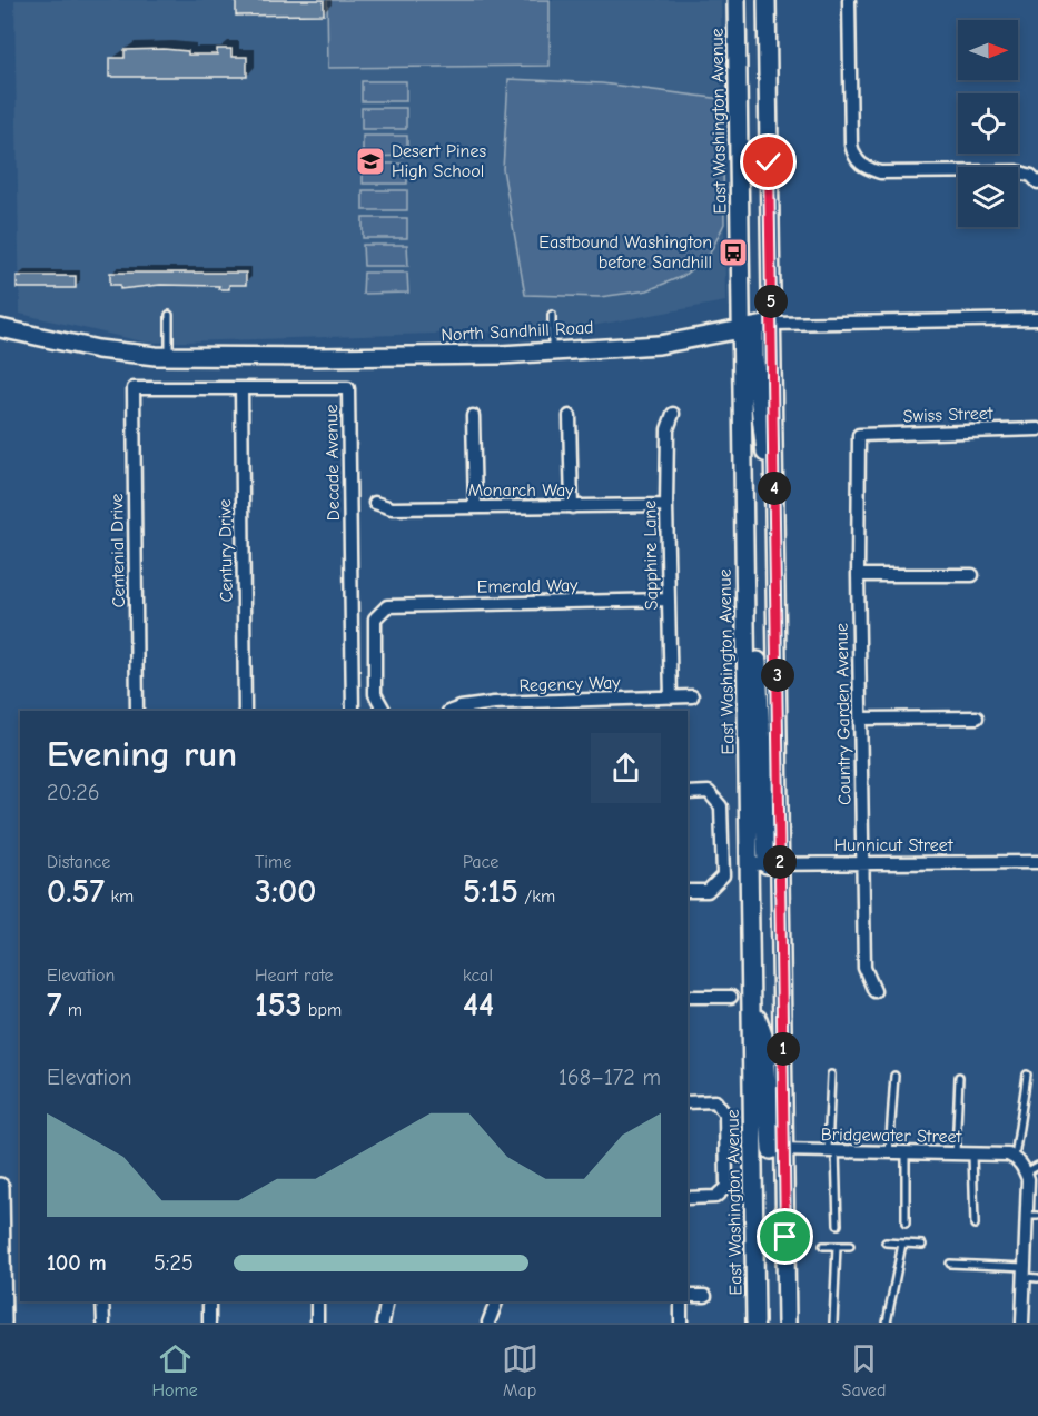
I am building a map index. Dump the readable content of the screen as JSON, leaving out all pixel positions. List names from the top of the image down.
{
  "streets": {
    "main road": ["East Washington Avenue", "North Sandhill Road"],
    "street": [
      "Swiss Street",
      "Decade Avenue",
      "Monarch Way",
      "Centenial Drive",
      "Century Drive",
      "Sapphire Lane",
      "Emerald Way",
      "Regency Way",
      "Country Garden Avenue",
      "Hunnicut Street",
      "Bridgewater Street"
    ]
  },
  "crossings": [
    ["East Washington Avenue", "North Sandhill Road"],
    ["East Washington Avenue", "Hunnicut Street"],
    ["East Washington Avenue", "Bridgewater Street"],
    ["Swiss Street", "Country Garden Avenue"],
    ["Decade Avenue", "Centenial Drive"],
    ["Decade Avenue", "Century Drive"],
    ["Monarch Way", "Sapphire Lane"],
    ["Sapphire Lane", "Emerald Way"],
    ["Sapphire Lane", "Regency Way"],
    ["Country Garden Avenue", "Hunnicut Street"]
  ],
  "places": {
    "school or university": ["Desert Pines High School"],
    "bus stop": ["Eastbound Washington before Sandhill"]
  },
  "north": "right",
  "page": {
    "pins": [
      "5",
      "4",
      "3",
      "2",
      "1"
    ],
    "heading": ["Evening run", "20:26"],
    "stats": [
      ["Distance", "0.57 km"],
      ["Time", "3:00"],
      ["Pace", "5:15 /km"],
      ["Elevation", "7 m"],
      ["Heart rate", "153 bpm"],
      ["kcal", "44"]
    ],
    "chart": ["Elevation", "168–172 m"],
    "list": [
      {
        "name": "100 m",
        "note": "5:25"
      }
    ],
    "tabs": ["Home", "Map", "Saved"]
  }
}
